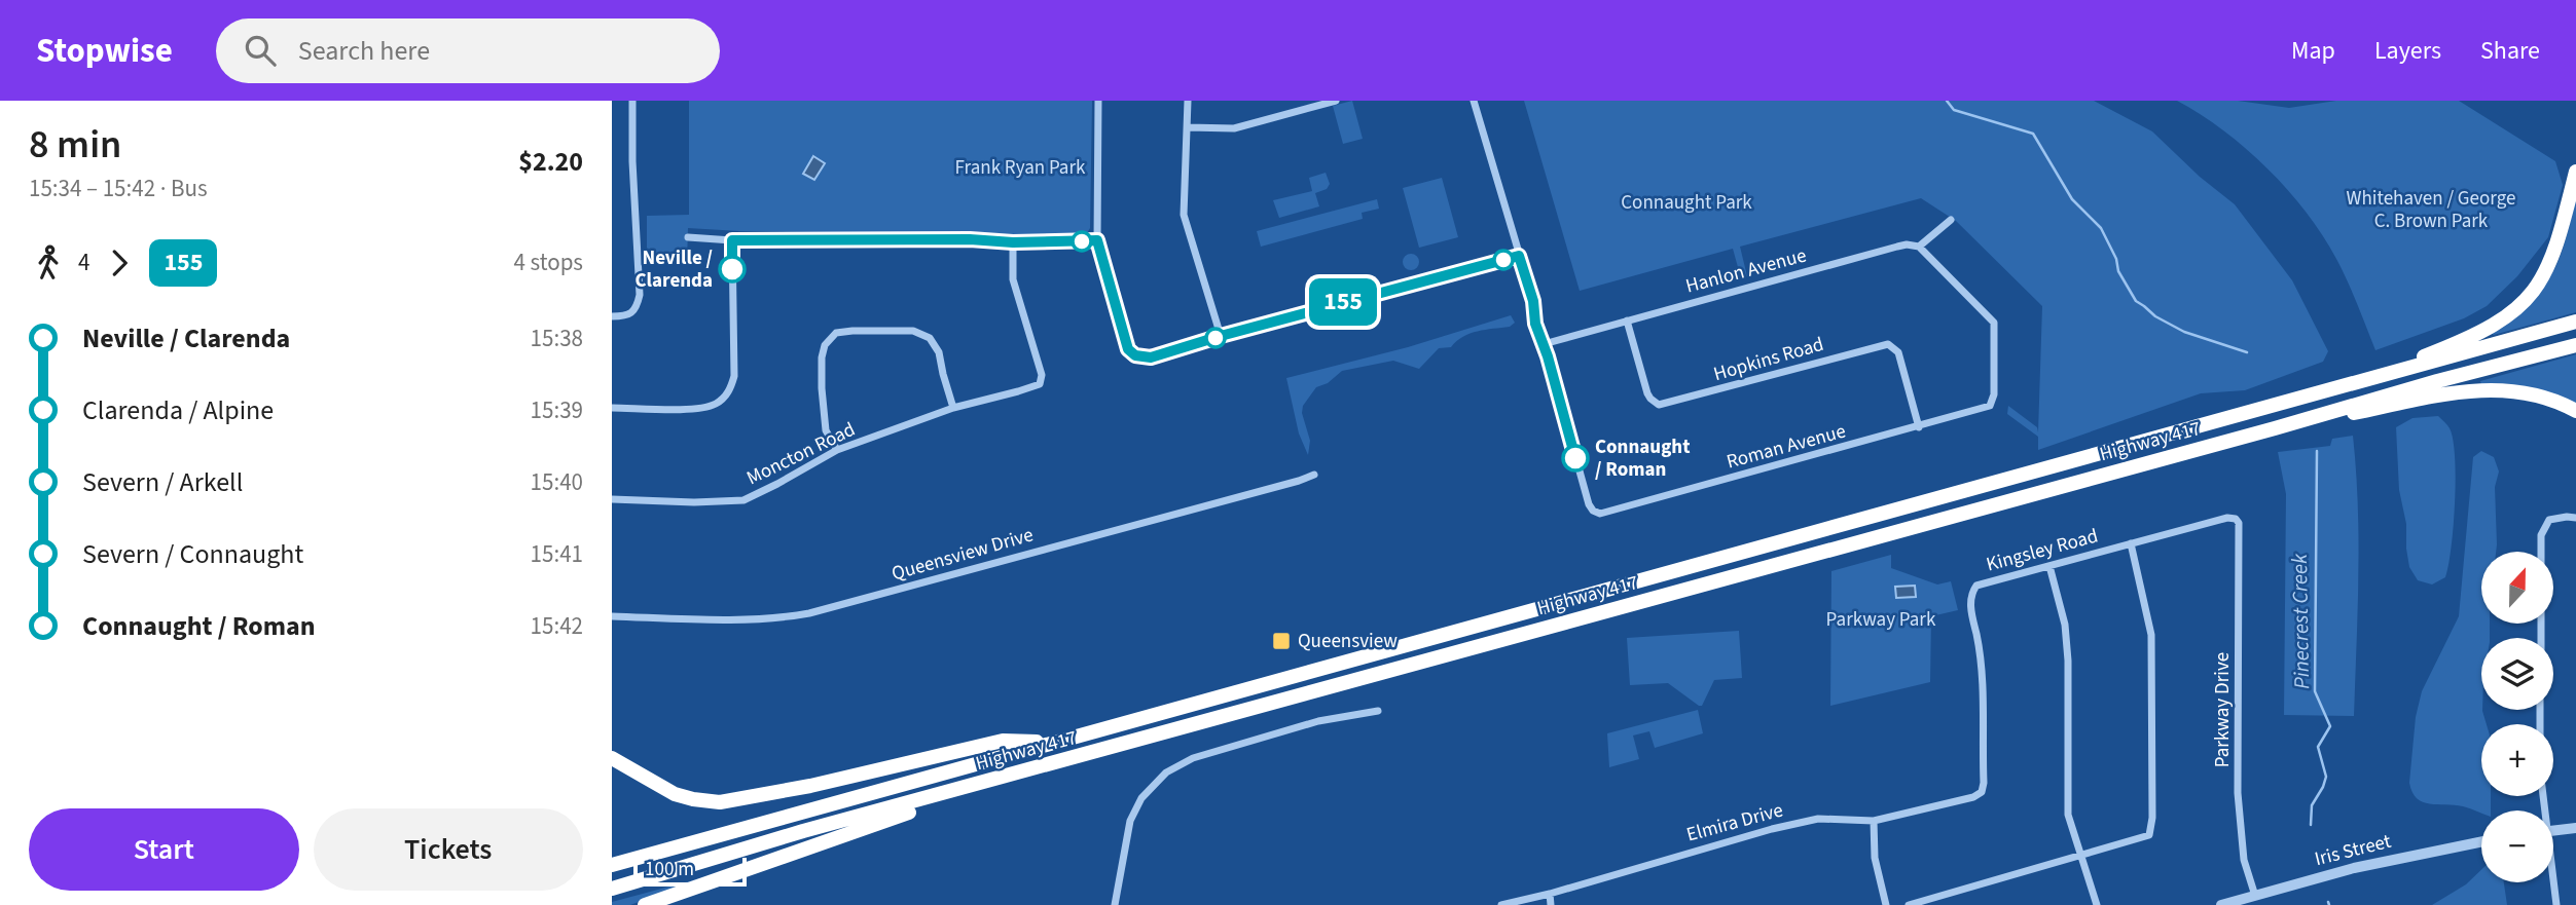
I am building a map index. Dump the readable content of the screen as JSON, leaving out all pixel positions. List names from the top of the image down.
{
  "streets": {
    "highway": ["Highway 417"],
    "street": [
      "Hanlon Avenue",
      "Hopkins Road",
      "Roman Avenue",
      "Moncton Road",
      "Kingsley Road",
      "Queensview Drive",
      "Parkway Drive",
      "Elmira Drive",
      "Iris Street"
    ]
  },
  "crossings": [
    ["Hanlon Avenue", "Hopkins Road"],
    ["Hanlon Avenue", "Roman Avenue"],
    ["Hopkins Road", "Roman Avenue"],
    ["Kingsley Road", "Parkway Drive"],
    ["Kingsley Road", "Elmira Drive"],
    ["Parkway Drive", "Iris Street"]
  ],
  "water": ["Pinecrest Creek"],
  "parks": [
    "Frank Ryan Park",
    "Whitehaven / George C. Brown Park",
    "Connaught Park",
    "Parkway Park"
  ],
  "places": {
    "other": ["Neville / Clarenda", "Connaught / Roman"],
    "transit": ["Queensview"]
  },
  "lines": ["bus line 155"],
  "scale_bar": "100 m",
  "north": "top",
  "page": {
    "header": "Stopwise",
    "search": "Search here",
    "nav": ["Map", "Layers", "Share"],
    "heading": ["8 min", "15:34 – 15:42 · Bus", "$2.20"],
    "on_map": "155",
    "legs": ["4", "155", "4 stops"],
    "list": [
      {
        "name": "Neville / Clarenda",
        "value": "15:38"
      },
      {
        "name": "Clarenda / Alpine",
        "value": "15:39"
      },
      {
        "name": "Severn / Arkell",
        "value": "15:40"
      },
      {
        "name": "Severn / Connaught",
        "value": "15:41"
      },
      {
        "name": "Connaught / Roman",
        "value": "15:42"
      }
    ],
    "map_buttons": ["+", "−"],
    "buttons": ["Start", "Tickets"],
    "scale": "100 m"
  }
}
